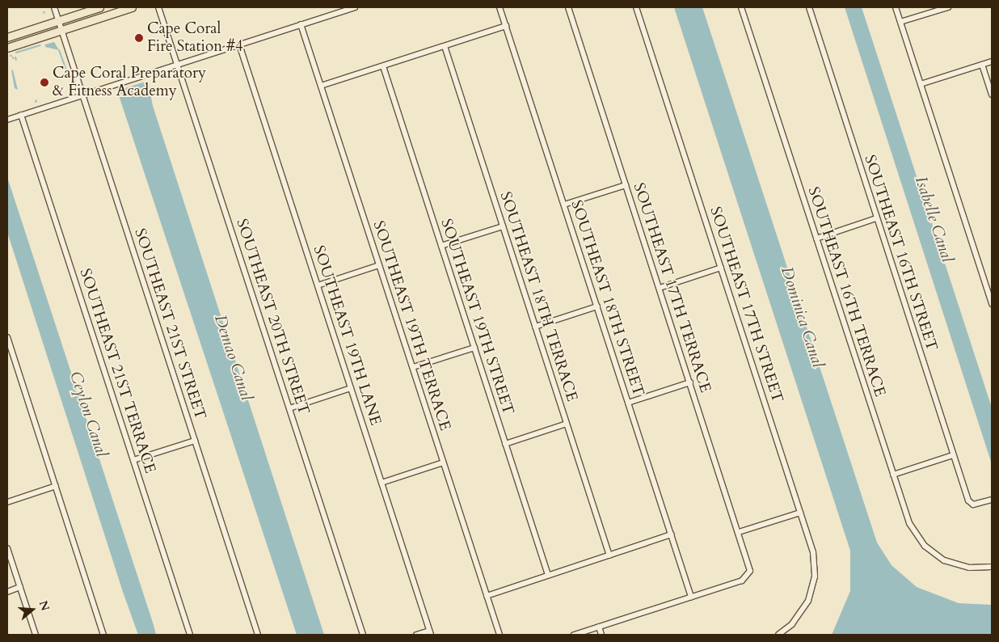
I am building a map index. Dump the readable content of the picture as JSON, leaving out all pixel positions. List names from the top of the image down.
{
  "streets": {
    "street": [
      "SOUTHEAST 16TH STREET",
      "SOUTHEAST 17TH TERRACE",
      "SOUTHEAST 16TH TERRACE",
      "SOUTHEAST 18TH TERRACE",
      "SOUTHEAST 18TH STREET",
      "SOUTHEAST 17TH STREET",
      "SOUTHEAST 20TH STREET",
      "SOUTHEAST 19TH STREET",
      "SOUTHEAST 21ST STREET",
      "SOUTHEAST 19TH TERRACE",
      "SOUTHEAST 19TH LANE",
      "SOUTHEAST 21ST TERRACE"
    ]
  },
  "crossings": [
    ["SOUTHEAST 17TH TERRACE", "SOUTHEAST 18TH STREET"]
  ],
  "water": [
    "Isabelle Canal",
    "Dominica Canal",
    "Demao Canal",
    "Ceylon Canal"
  ],
  "places": ["Cape Coral Fire Station #4", "Cape Coral Preparatory & Fitness Academy"],
  "north": "right"
}
